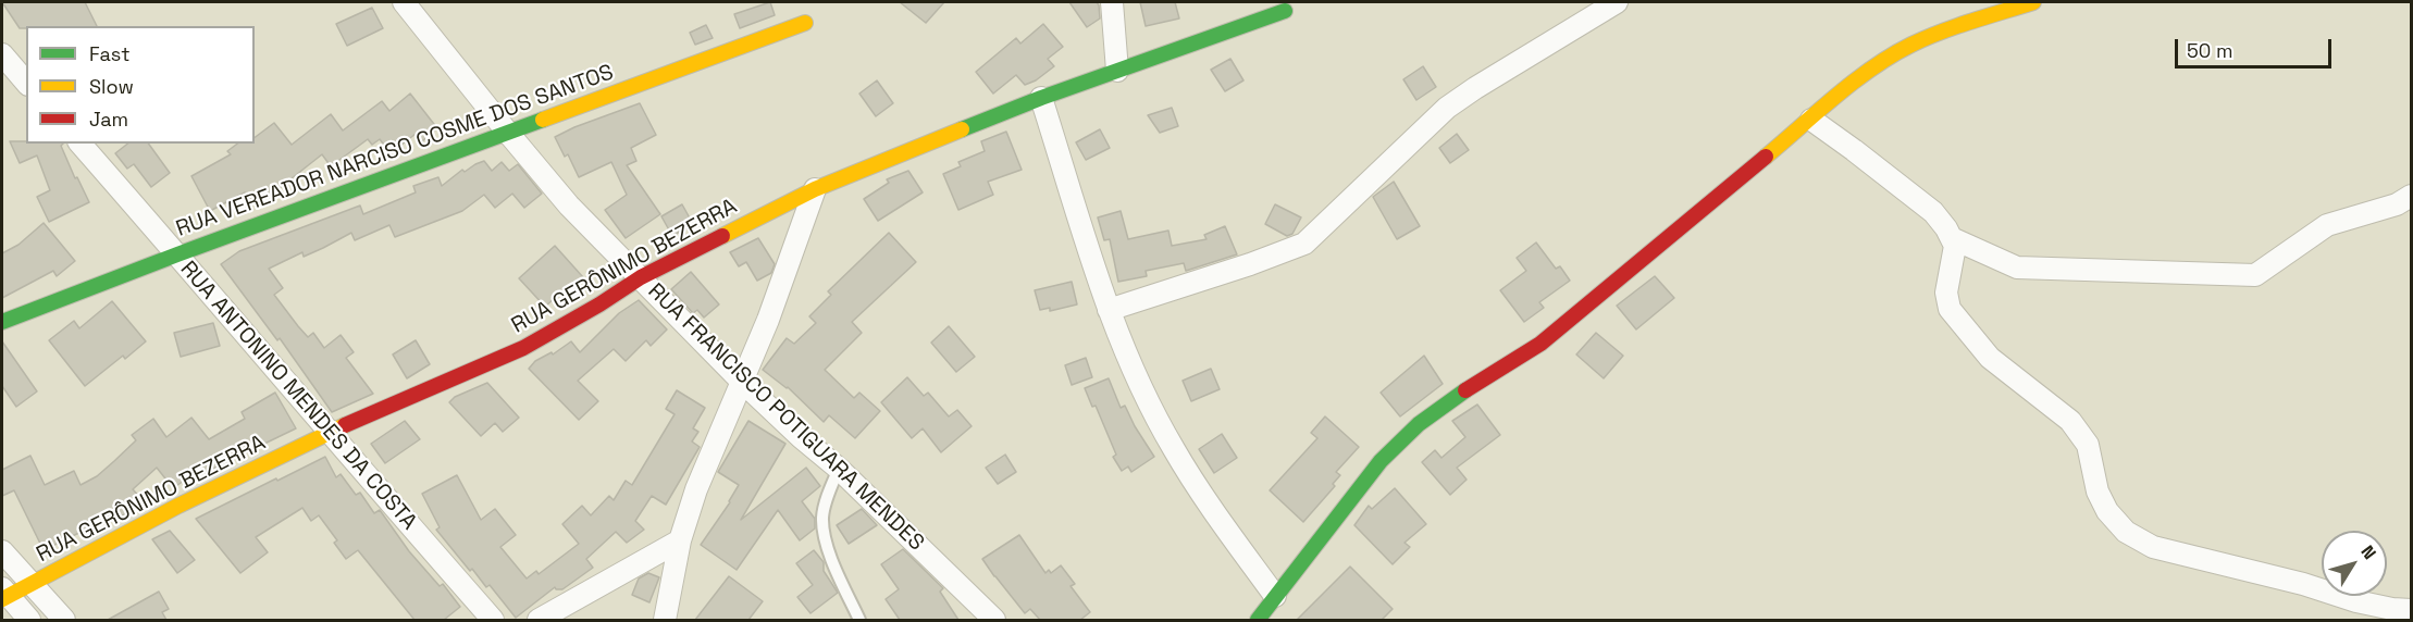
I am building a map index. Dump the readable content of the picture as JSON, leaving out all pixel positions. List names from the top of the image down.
{
  "streets": {
    "street": [
      "RUA VEREADOR NARCISO COSME DOS SANTOS",
      "RUA GERÔNIMO BEZERRA",
      "RUA ANTONINO MENDES DA COSTA",
      "RUA FRANCISCO POTIGUARA MENDES"
    ]
  },
  "crossings": [
    ["RUA VEREADOR NARCISO COSME DOS SANTOS", "RUA ANTONINO MENDES DA COSTA"],
    ["RUA VEREADOR NARCISO COSME DOS SANTOS", "RUA FRANCISCO POTIGUARA MENDES"],
    ["RUA GERÔNIMO BEZERRA", "RUA ANTONINO MENDES DA COSTA"],
    ["RUA GERÔNIMO BEZERRA", "RUA FRANCISCO POTIGUARA MENDES"]
  ],
  "legend": ["Fast", "Slow", "Jam"],
  "scale_bar": "50 m",
  "north": "top right"
}
